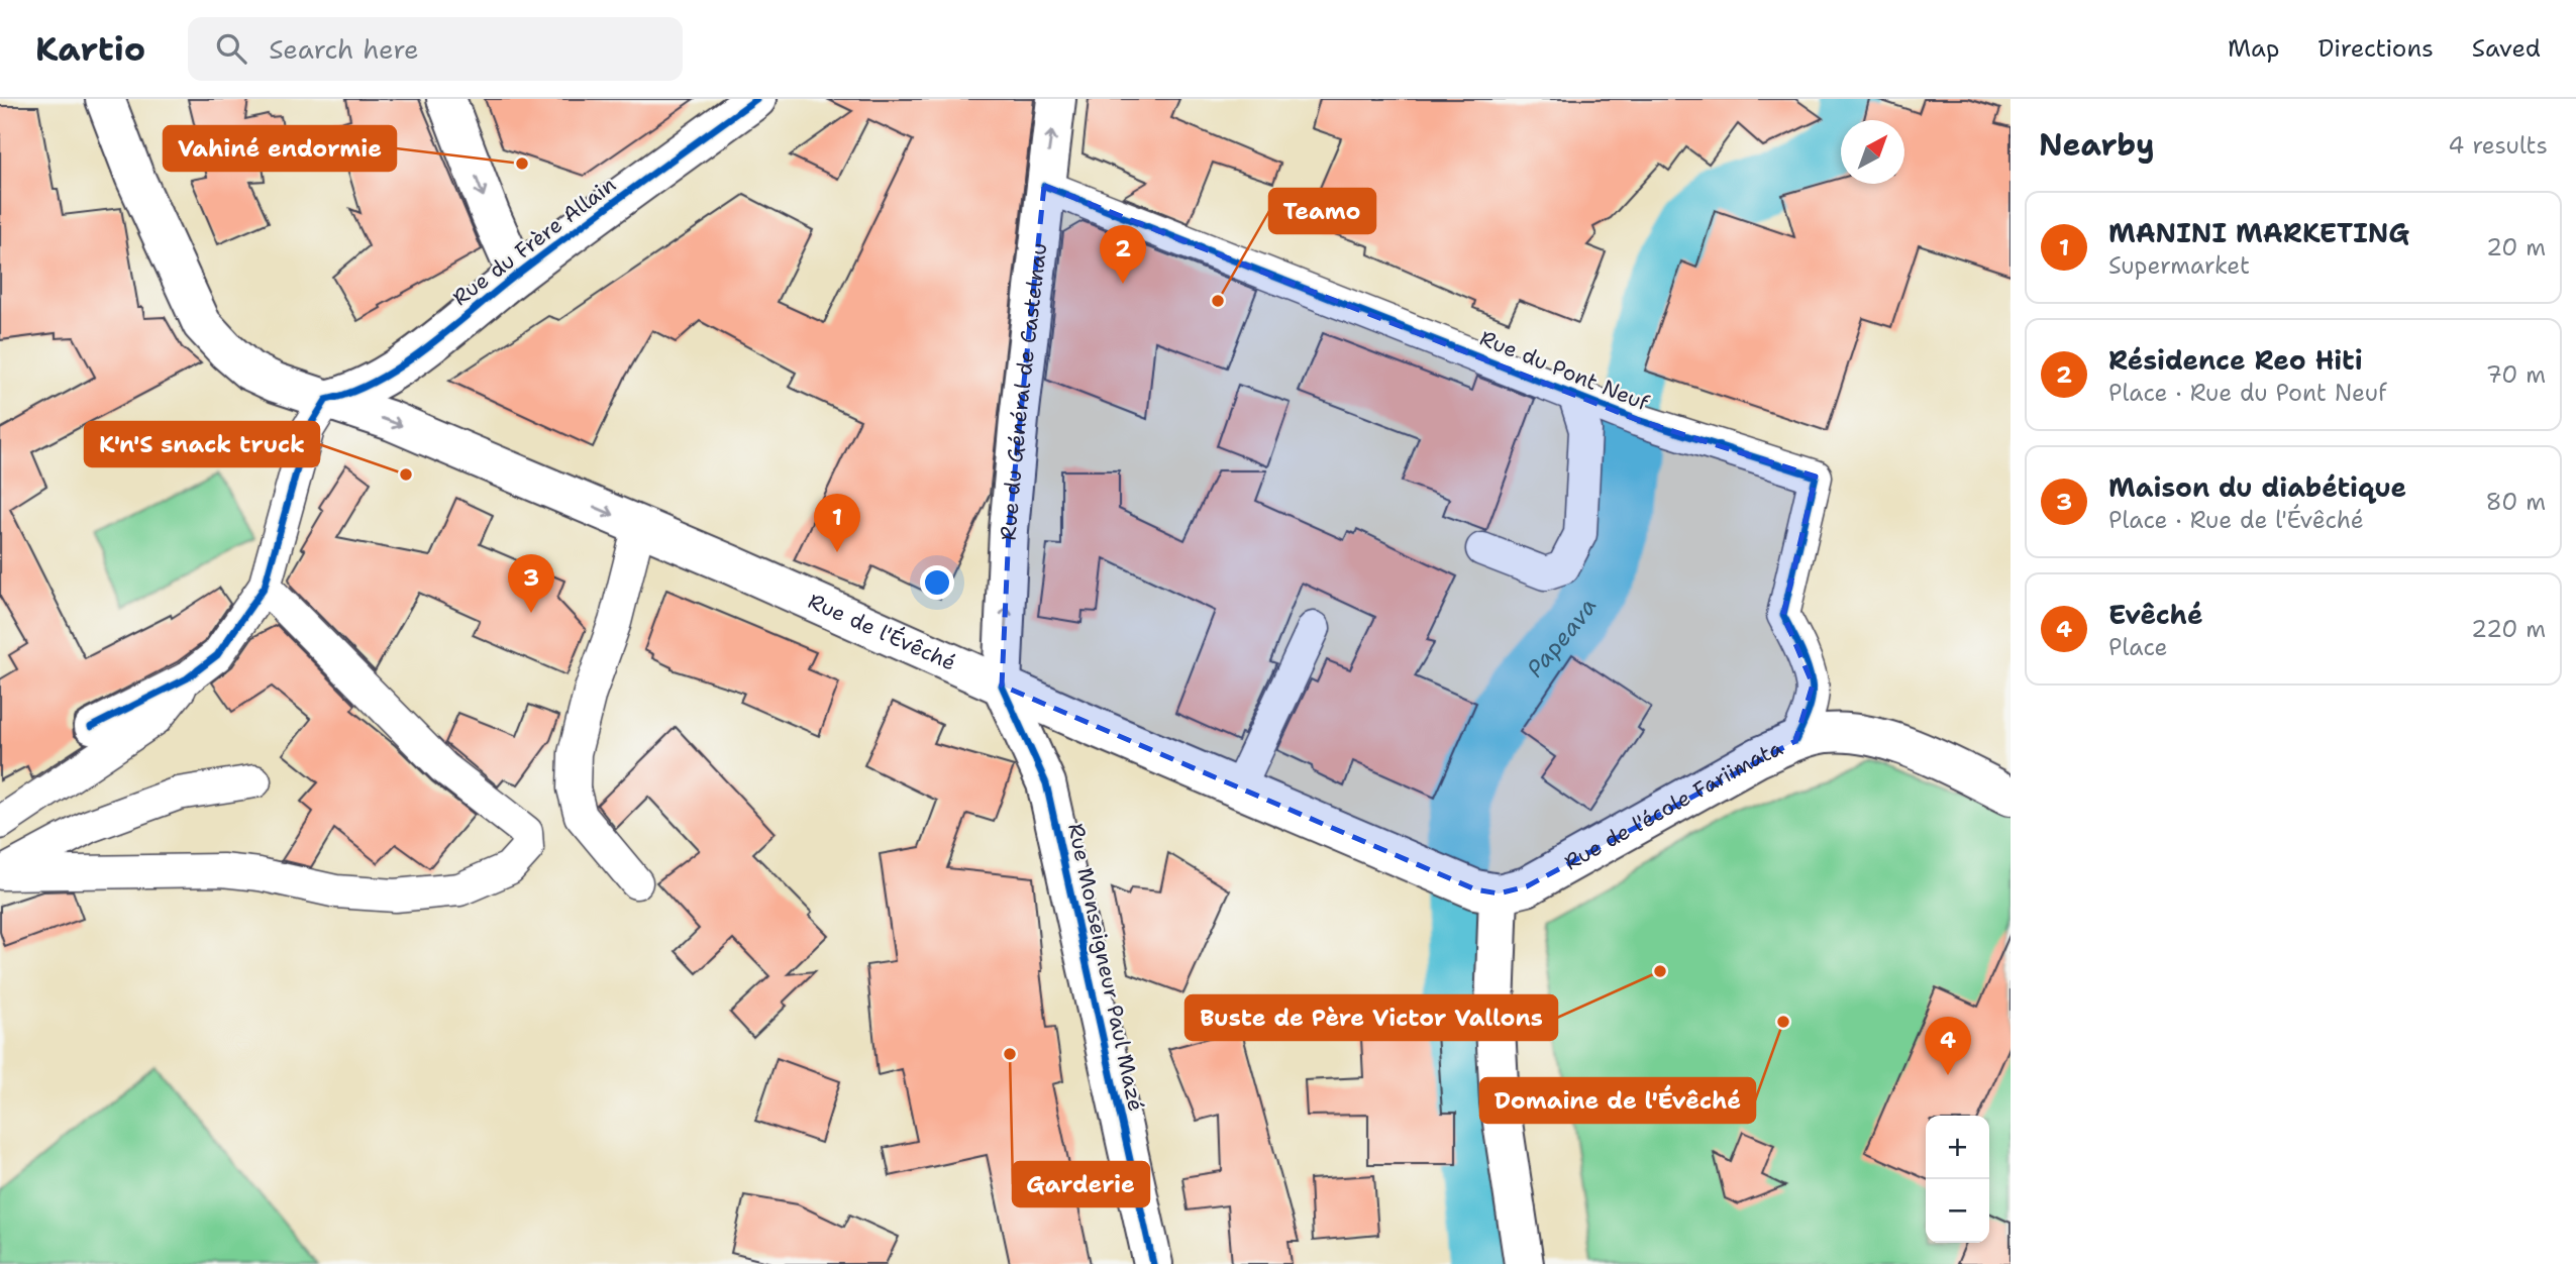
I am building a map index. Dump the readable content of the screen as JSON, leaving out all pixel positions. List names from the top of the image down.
{
  "streets": {
    "main road": [
      "Rue du Frère Allain",
      "Rue du Général de Castelnau",
      "Rue de l'Évêché",
      "Rue de l'école Fariimata",
      "Rue Monseigneur Paul Mazé"
    ],
    "street": ["Rue du Pont Neuf"]
  },
  "crossings": [
    ["Rue du Frère Allain", "Rue de l'Évêché"],
    ["Rue du Pont Neuf", "Rue du Général de Castelnau"],
    ["Rue du Pont Neuf", "Rue de l'école Fariimata"],
    ["Rue du Général de Castelnau", "Rue de l'Évêché"],
    ["Rue du Général de Castelnau", "Rue Monseigneur Paul Mazé"],
    ["Rue de l'Évêché", "Rue de l'école Fariimata"],
    ["Rue de l'Évêché", "Rue Monseigneur Paul Mazé"]
  ],
  "one_way": ["Rue du Général de Castelnau"],
  "water": ["Papeava"],
  "places": [
    "Vahiné endormie",
    "Teamo",
    "K'n'S snack truck",
    "Buste de Père Victor Vallons",
    "Domaine de l'Évêché",
    "Garderie"
  ],
  "north": "top right",
  "page": {
    "header": "Kartio",
    "search": "Search here",
    "nav": ["Map", "Directions", "Saved"],
    "heading": ["Nearby", "4 results"],
    "list": [
      {
        "mark": "1",
        "name": "MANINI MARKETING",
        "note": "Supermarket",
        "value": "20 m"
      },
      {
        "mark": "2",
        "name": "Résidence Reo Hiti",
        "note": "Place · Rue du Pont Neuf",
        "value": "70 m"
      },
      {
        "mark": "3",
        "name": "Maison du diabétique",
        "note": "Place · Rue de l'Évêché",
        "value": "80 m"
      },
      {
        "mark": "4",
        "name": "Evêché",
        "note": "Place",
        "value": "220 m"
      }
    ],
    "pins": [
      "2",
      "1",
      "3",
      "4"
    ],
    "map_buttons": ["+", "−"]
  }
}
